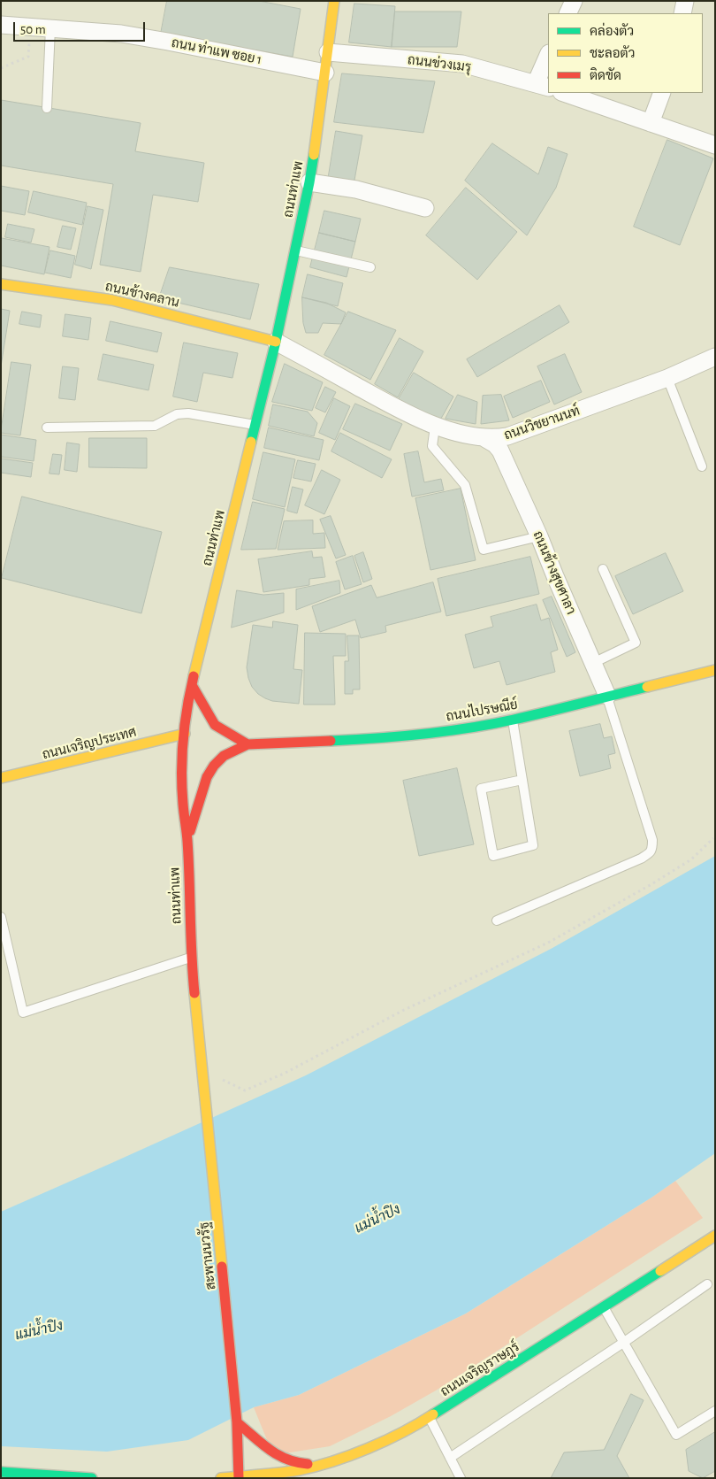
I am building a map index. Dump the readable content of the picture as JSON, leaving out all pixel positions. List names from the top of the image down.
{
  "streets": {
    "main road": [
      "ถนนท่าแพ",
      "ถนนช้างคลาน",
      "ถนนไปรษณีย์",
      "ถนนเจริญประเทศ",
      "สะพานนวรัฐ",
      "ถนนเจริญราษฎร์"
    ],
    "street": [
      "ถนน ท่าแพ ซอย 1",
      "ถนนข่วงเมรุ",
      "ถนนวิชยานนท์",
      "ถนนข้างสุขศาลา"
    ]
  },
  "crossings": [
    ["ถนน ท่าแพ ซอย 1", "ถนนท่าแพ"],
    ["ถนนข่วงเมรุ", "ถนนท่าแพ"],
    ["ถนนท่าแพ", "ถนนช้างคลาน"],
    ["ถนนท่าแพ", "ถนนวิชยานนท์"],
    ["ถนนท่าแพ", "ถนนไปรษณีย์"],
    ["ถนนท่าแพ", "ถนนเจริญประเทศ"],
    ["ถนนท่าแพ", "สะพานนวรัฐ"],
    ["ถนนช้างคลาน", "ถนนวิชยานนท์"],
    ["ถนนวิชยานนท์", "ถนนข้างสุขศาลา"],
    ["ถนนข้างสุขศาลา", "ถนนไปรษณีย์"],
    ["สะพานนวรัฐ", "ถนนเจริญราษฎร์"]
  ],
  "water": ["แม่น้ำปิง"],
  "legend": ["คล่องตัว", "ชะลอตัว", "ติดขัด"],
  "scale_bar": "50 m"
}
